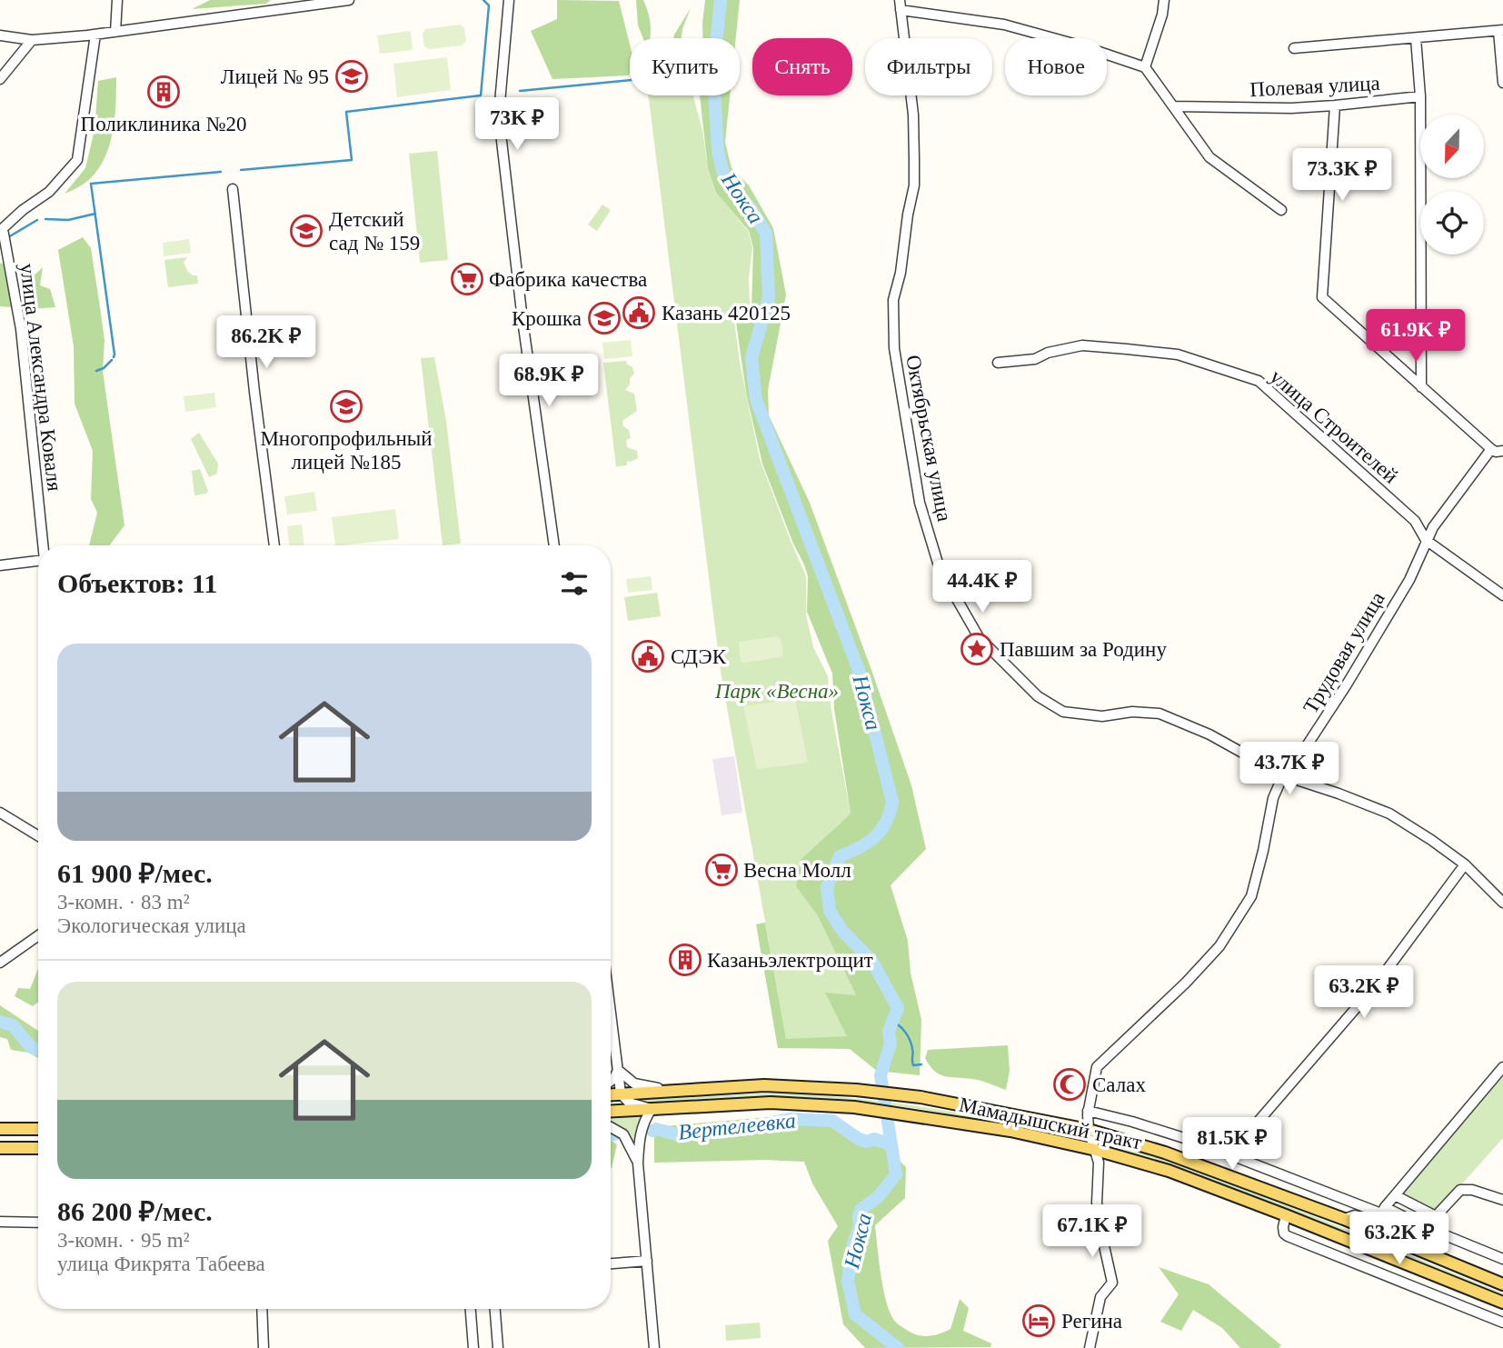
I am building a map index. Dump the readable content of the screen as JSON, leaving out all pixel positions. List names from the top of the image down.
{
  "streets": {
    "main road": ["Мамадышский тракт"],
    "street": [
      "Полевая улица",
      "улица Александра Коваля",
      "улица Строителей",
      "Октябрьская улица",
      "Трудовая улица"
    ]
  },
  "crossings": [
    ["улица Строителей", "Трудовая улица"],
    ["Октябрьская улица", "Трудовая улица"],
    ["Трудовая улица", "Мамадышский тракт"]
  ],
  "water": ["Нокса", "Вертелеевка"],
  "parks": ["Парк «Весна»"],
  "places": {
    "school or university": [
      "Лицей № 95",
      "Детский сад № 159",
      "Крошка",
      "Многопрофильный лицей №185"
    ],
    "building": ["Поликлиника №20", "Казаньэлектрощит"],
    "supermarket": ["Фабрика качества", "Весна Молл"],
    "public building": ["Казань 420125", "СДЭК"],
    "place": ["Павшим за Родину"],
    "mosque": ["Салах"],
    "hotel": ["Регина"]
  },
  "north": "bottom",
  "page": {
    "chip": [
      "Купить",
      "Снять",
      "Фильтры",
      "Новое"
    ],
    "price": [
      "73K ₽",
      "73.3K ₽",
      "61.9K ₽",
      "86.2K ₽",
      "68.9K ₽",
      "44.4K ₽",
      "43.7K ₽",
      "63.2K ₽",
      "81.5K ₽",
      "67.1K ₽",
      "63.2K ₽"
    ],
    "heading": "Объектов: 11",
    "list": [
      {
        "name": "61 900 ₽/мес.",
        "note": "3-комн. · 83 m² · Экологическая улица"
      },
      {
        "name": "86 200 ₽/мес.",
        "note": "3-комн. · 95 m² · улица Фикрята Табеева"
      }
    ]
  }
}
